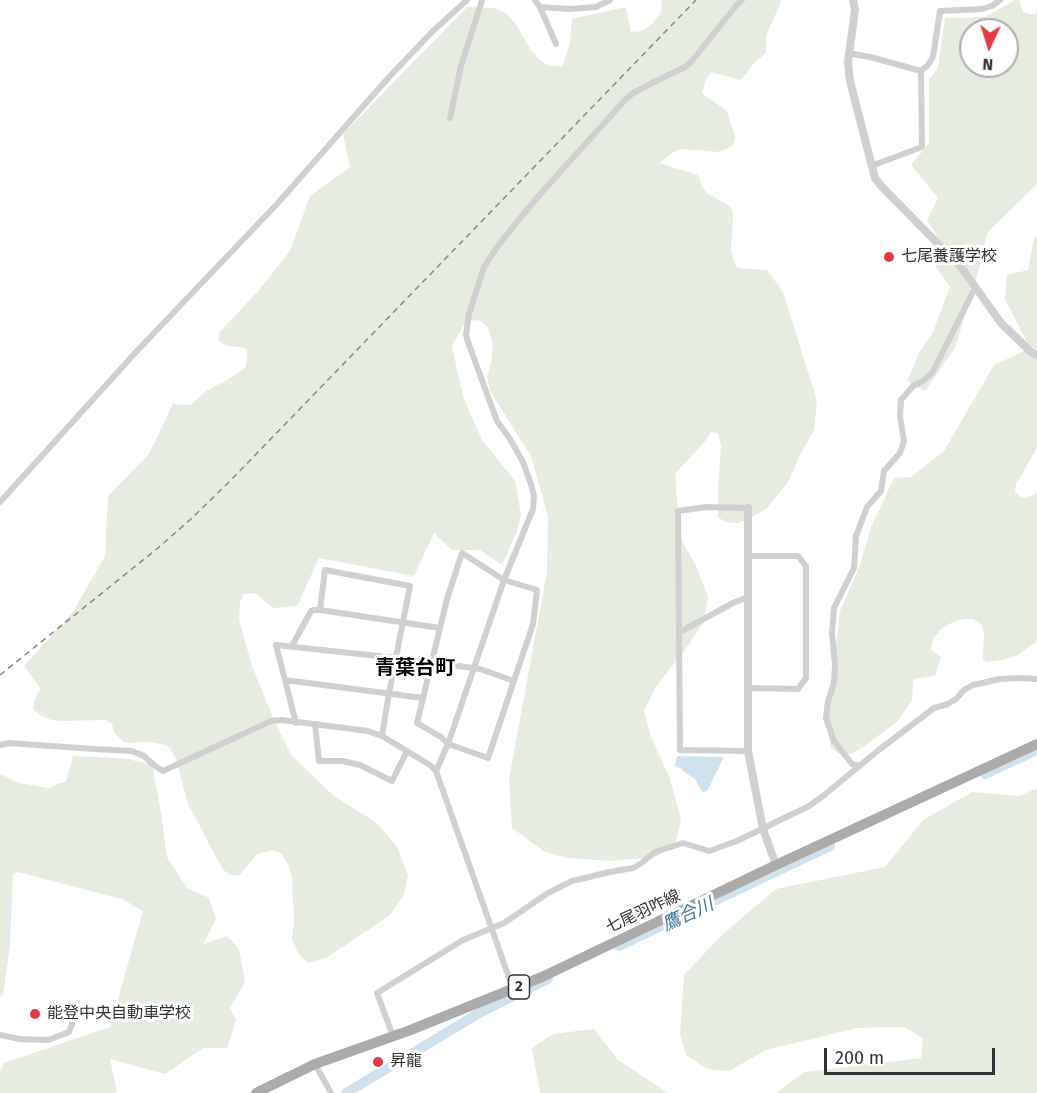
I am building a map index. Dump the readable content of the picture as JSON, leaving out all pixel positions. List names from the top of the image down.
{
  "streets": {
    "main road": ["七尾羽咋線", "2"]
  },
  "districts": ["青葉台町"],
  "water": ["鷹合川"],
  "places": ["七尾養護学校", "能登中央自動車学校", "昇龍"],
  "scale_bar": "200 m",
  "north": "bottom"
}
